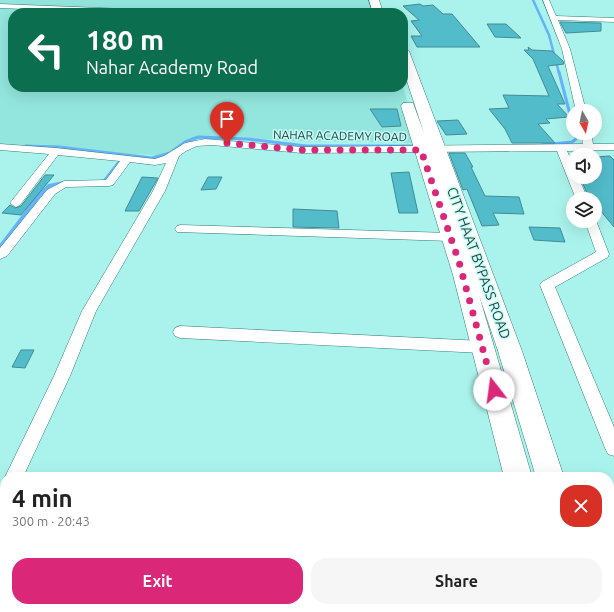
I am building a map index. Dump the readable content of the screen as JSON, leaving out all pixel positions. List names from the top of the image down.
{
  "streets": {
    "main road": ["CITY HAAT BYPASS ROAD"],
    "street": ["NAHAR ACADEMY ROAD"]
  },
  "crossings": [
    ["NAHAR ACADEMY ROAD", "CITY HAAT BYPASS ROAD"]
  ],
  "north": "bottom",
  "page": {
    "turn": ["180 m", "Nahar Academy Road"],
    "heading": ["4 min", "300 m · 20:43"],
    "buttons": ["Exit", "Share"]
  }
}
